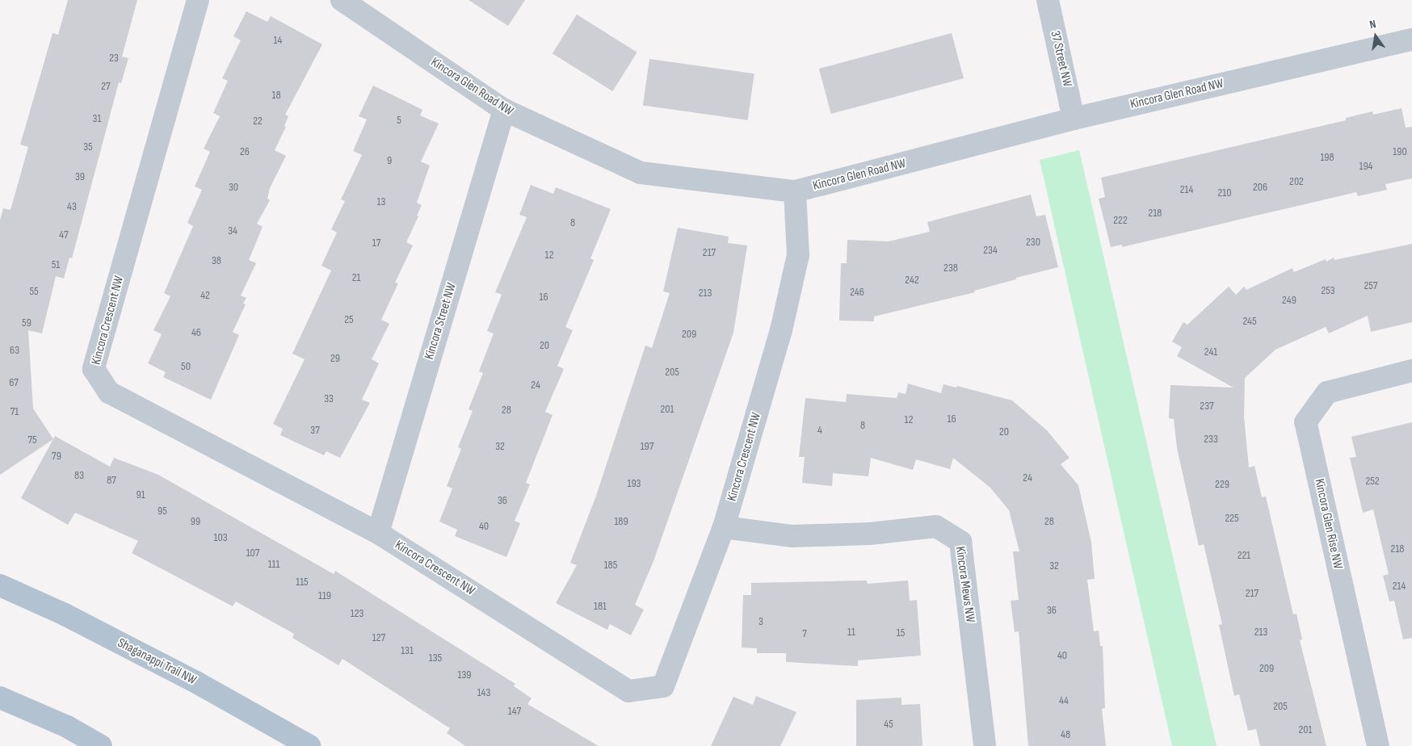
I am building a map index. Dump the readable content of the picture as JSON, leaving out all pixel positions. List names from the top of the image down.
{
  "streets": {
    "main road": ["Shaganappi Trail NW"],
    "street": [
      "37 Street NW",
      "Kincora Glen Road NW",
      "Kincora Crescent NW",
      "Kincora Street NW",
      "Kincora Glen Rise NW",
      "Kincora Mews NW"
    ]
  },
  "crossings": [
    ["37 Street NW", "Kincora Glen Road NW"],
    ["Kincora Glen Road NW", "Kincora Crescent NW"],
    ["Kincora Glen Road NW", "Kincora Street NW"],
    ["Kincora Crescent NW", "Kincora Street NW"],
    ["Kincora Crescent NW", "Kincora Mews NW"]
  ],
  "house_numbers": [
    "14",
    "23",
    "27",
    "18",
    "31",
    "5",
    "22",
    "35",
    "26",
    "190",
    "198",
    "9",
    "194",
    "39",
    "202",
    "30",
    "206",
    "214",
    "210",
    "13",
    "43",
    "218",
    "222",
    "8",
    "34",
    "47",
    "230",
    "17",
    "234",
    "217",
    "12",
    "38",
    "51",
    "238",
    "21",
    "242",
    "257",
    "253",
    "55",
    "246",
    "213",
    "42",
    "16",
    "249",
    "25",
    "245",
    "59",
    "46",
    "209",
    "20",
    "63",
    "241",
    "29",
    "50",
    "205",
    "67",
    "24",
    "33",
    "237",
    "201",
    "28",
    "71",
    "16",
    "12",
    "8",
    "37",
    "4",
    "20",
    "233",
    "75",
    "32",
    "197",
    "79",
    "83",
    "24",
    "87",
    "252",
    "193",
    "229",
    "91",
    "36",
    "95",
    "225",
    "99",
    "189",
    "28",
    "40",
    "103",
    "218",
    "107",
    "221",
    "111",
    "185",
    "32",
    "115",
    "214",
    "217",
    "119",
    "181",
    "36",
    "123",
    "3",
    "11",
    "213",
    "15",
    "7",
    "127",
    "131",
    "40",
    "135",
    "209",
    "139",
    "143",
    "44",
    "205",
    "147",
    "45",
    "201",
    "48"
  ],
  "north": "top"
}
